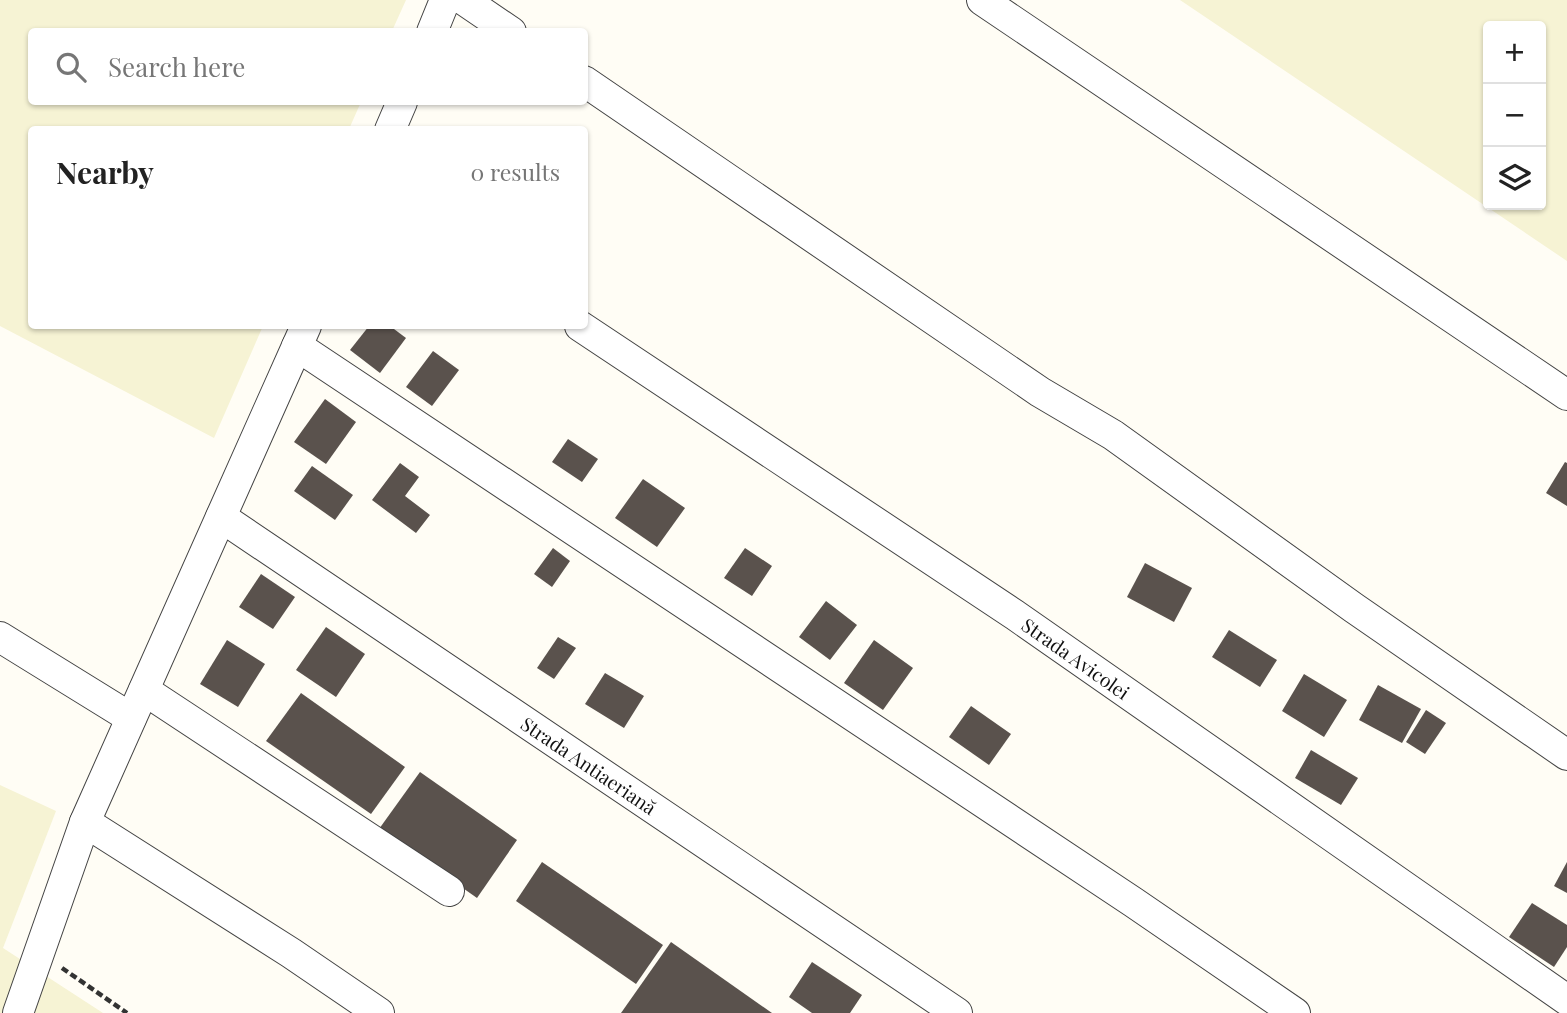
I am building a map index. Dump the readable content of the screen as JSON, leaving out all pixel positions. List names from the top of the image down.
{
  "streets": {
    "street": ["Strada Avicolei", "Strada Antiaeriană"]
  },
  "page": {
    "map_buttons": ["+", "−"],
    "search": "Search here",
    "heading": ["Nearby", "0 results"]
  }
}
